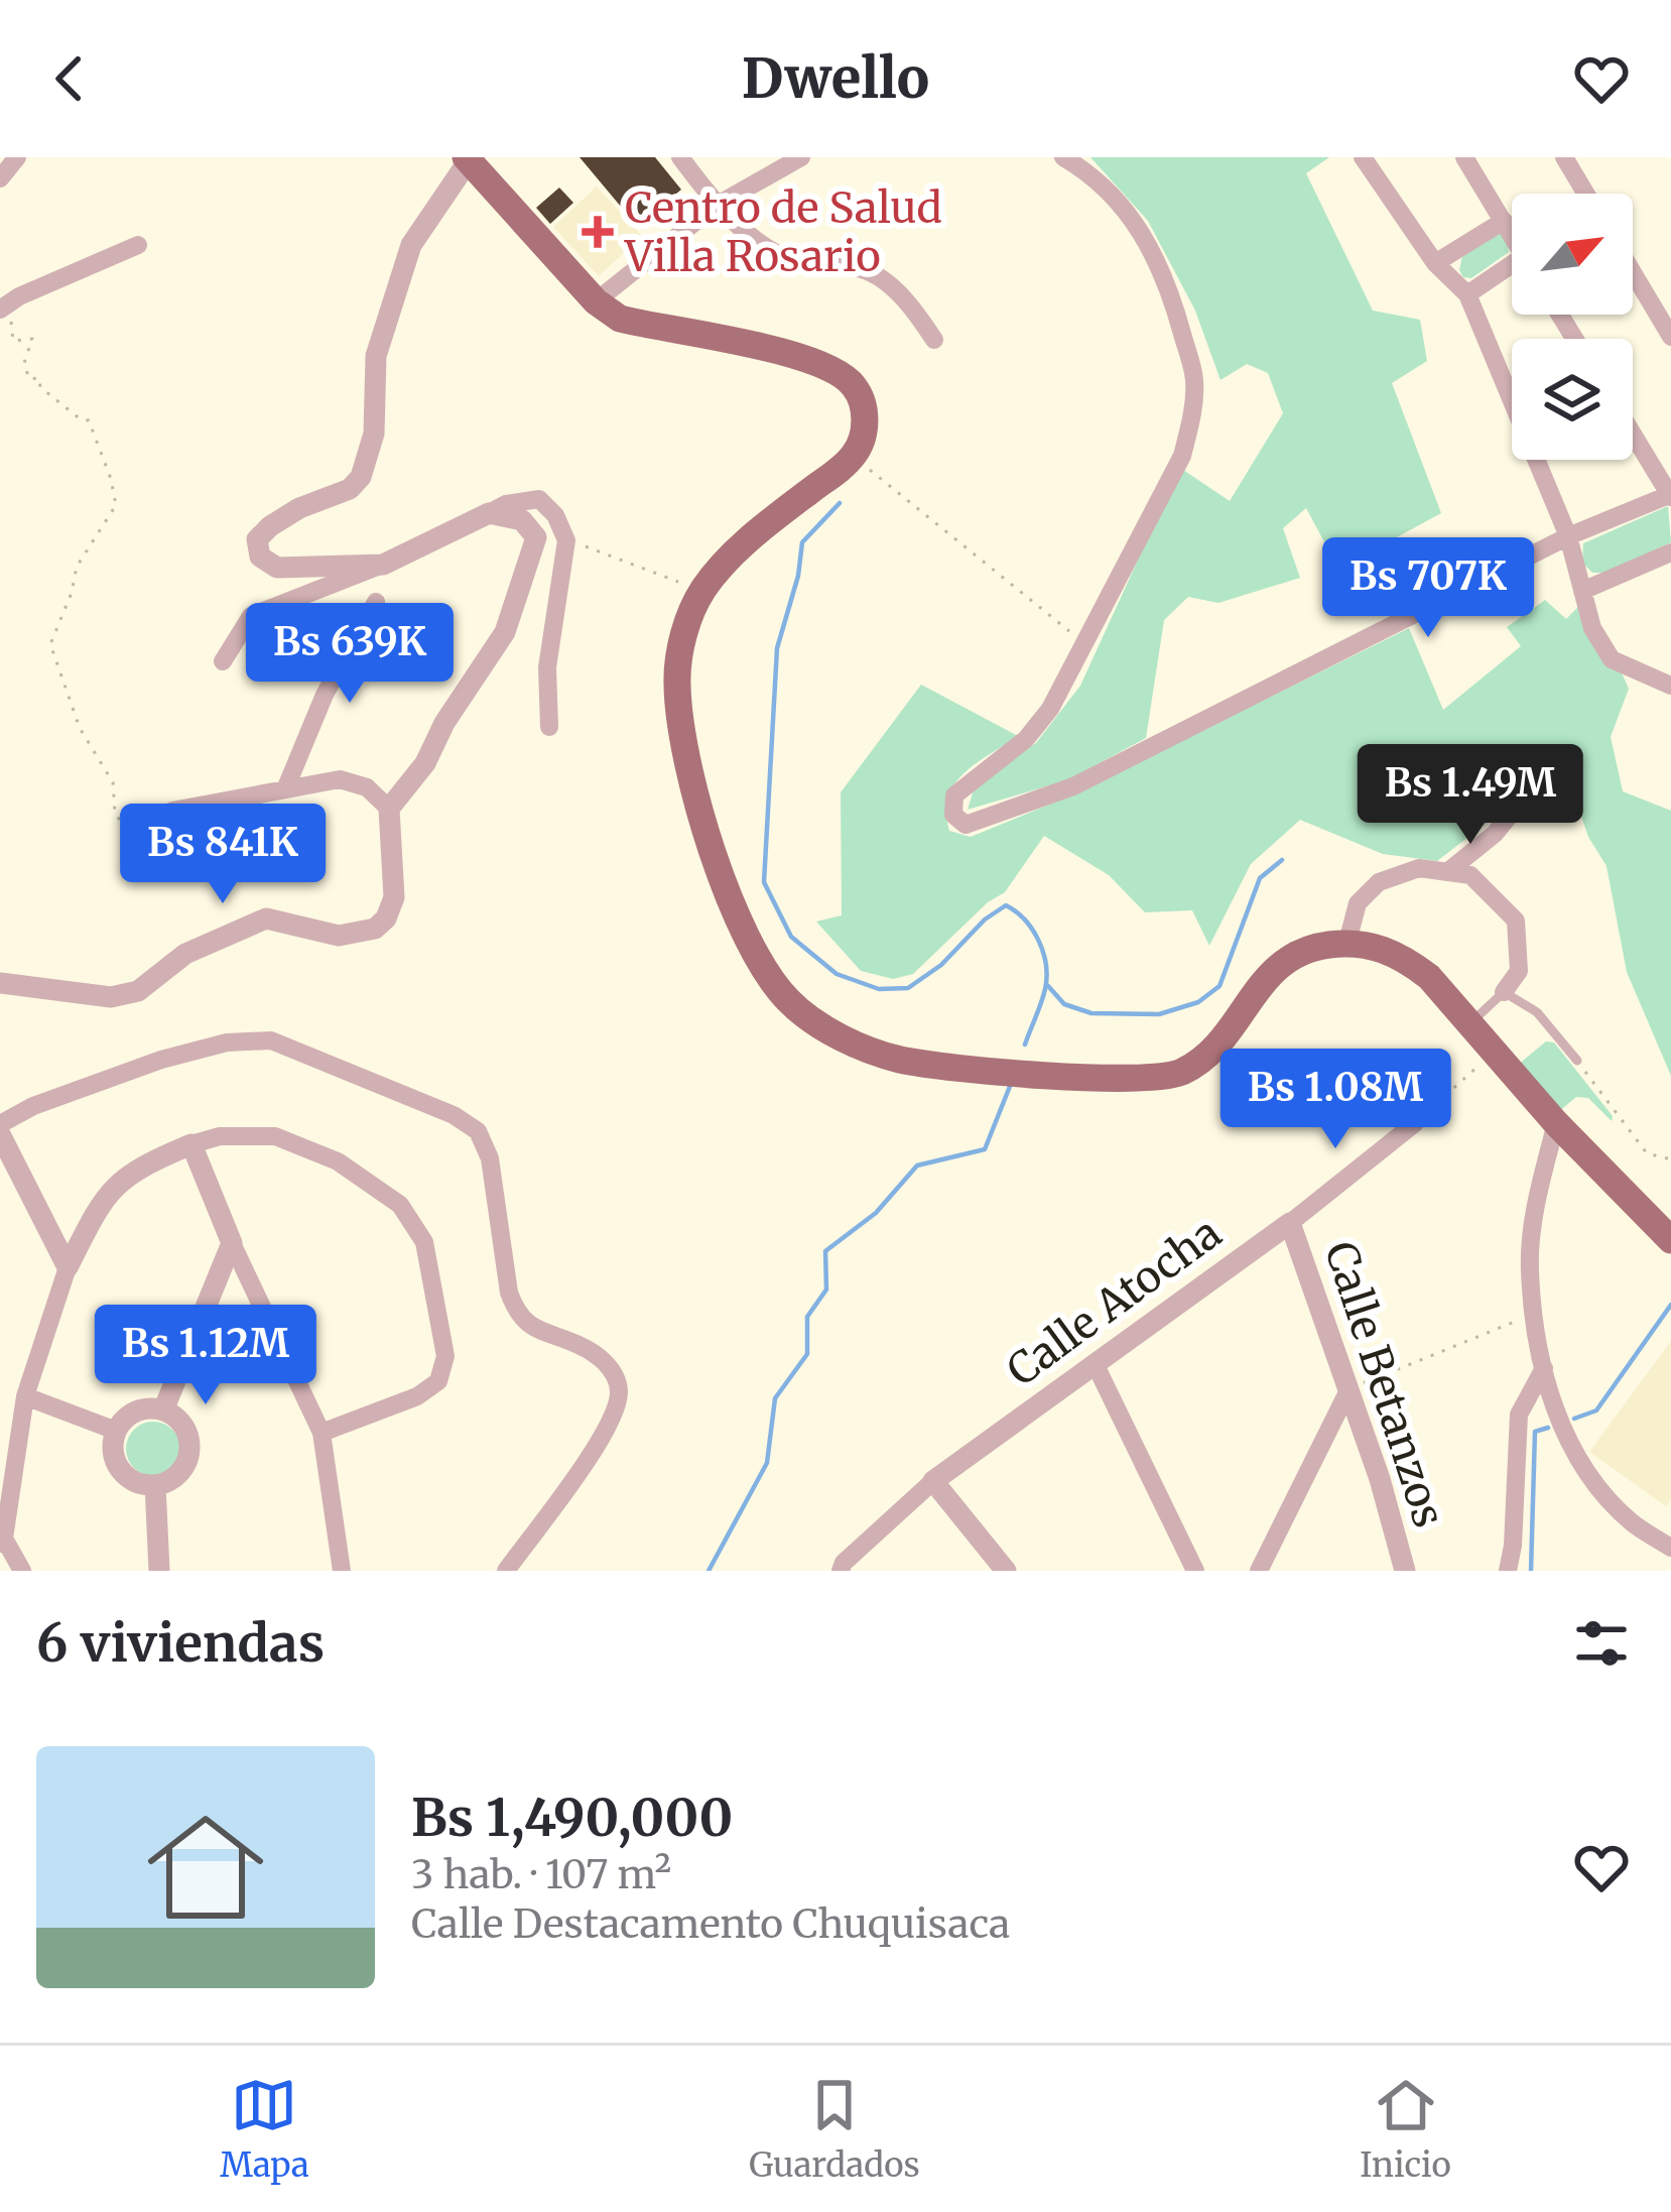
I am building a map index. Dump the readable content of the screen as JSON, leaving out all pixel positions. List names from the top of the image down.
{
  "streets": {
    "street": ["Calle Atocha", "Calle Betanzos"]
  },
  "crossings": [
    ["Calle Atocha", "Calle Betanzos"]
  ],
  "places": {
    "health": ["Centro de Salud Villa Rosario"]
  },
  "north": "top right",
  "page": {
    "header": "Dwello",
    "price": [
      "Bs 707K",
      "Bs 639K",
      "Bs 1.49M",
      "Bs 841K",
      "Bs 1.08M",
      "Bs 1.12M"
    ],
    "heading": "6 viviendas",
    "list": [
      {
        "name": "Bs 1,490,000",
        "note": "3 hab. · 107 m² · Calle Destacamento Chuquisaca"
      }
    ],
    "tabs": ["Mapa", "Guardados", "Inicio"]
  }
}
